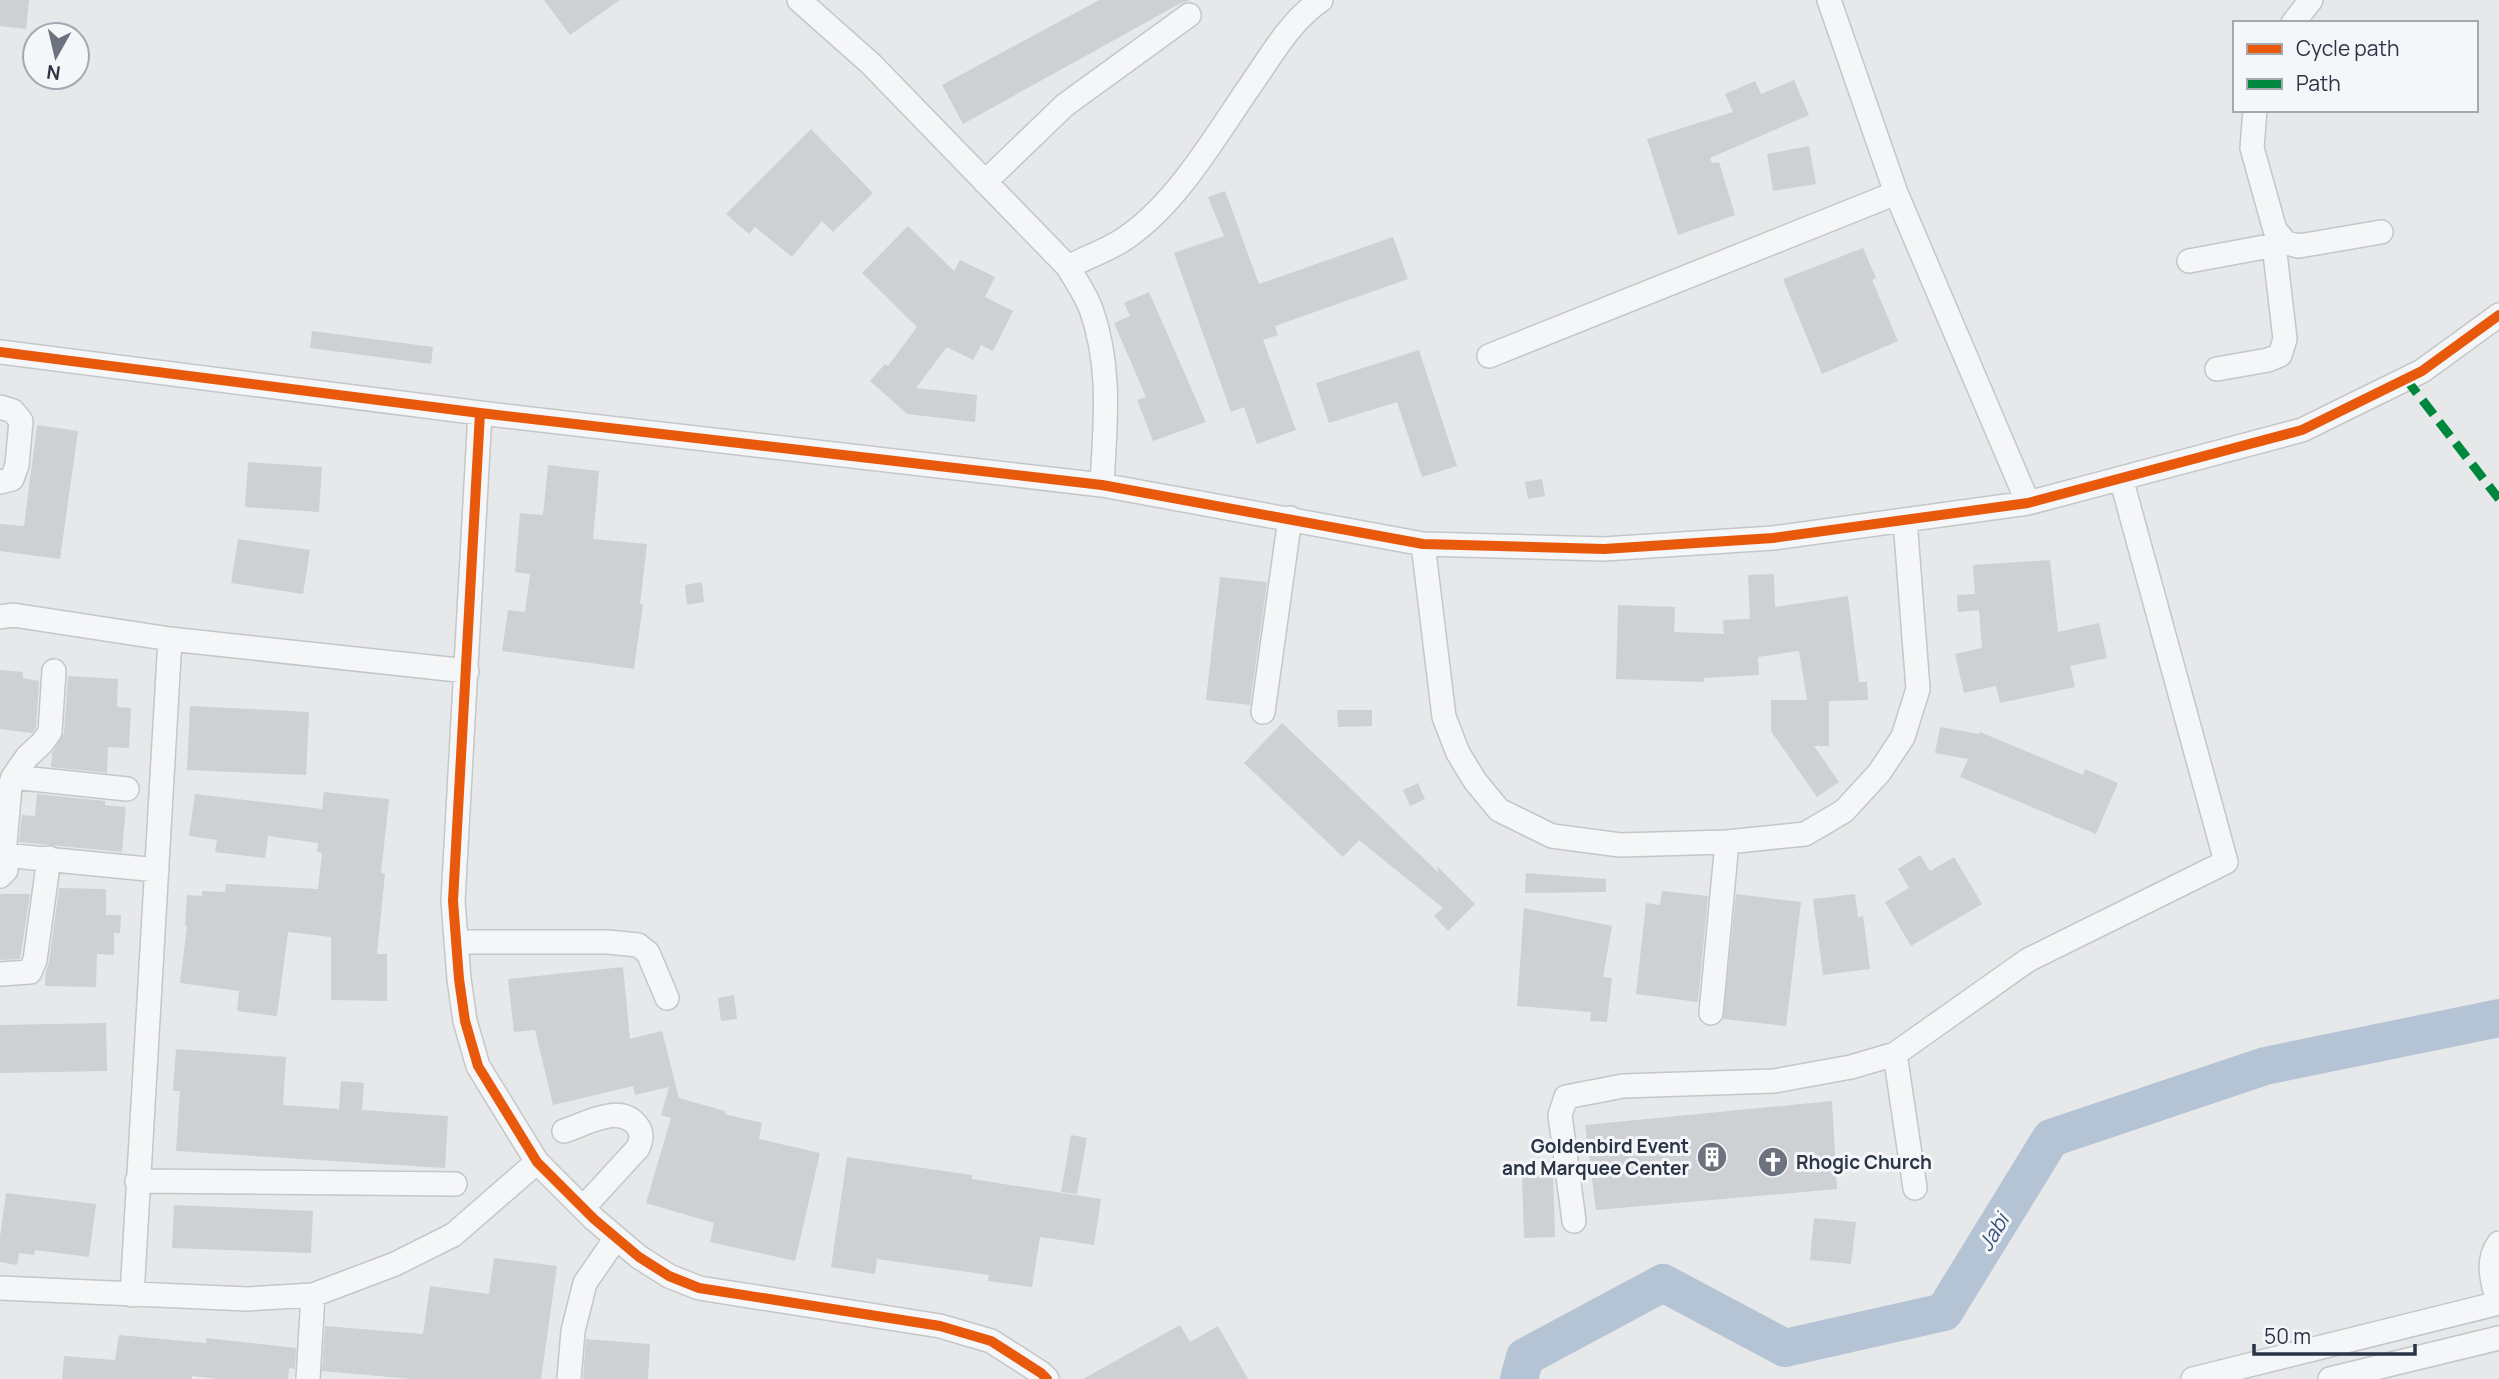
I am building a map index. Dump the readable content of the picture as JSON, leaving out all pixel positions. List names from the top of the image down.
{
  "water": ["Jabi"],
  "places": {
    "building": ["Goldenbird Event and Marquee Center"],
    "church": ["Rhogic Church"]
  },
  "legend": ["Cycle path", "Path"],
  "scale_bar": "50 m",
  "north": "bottom"
}
